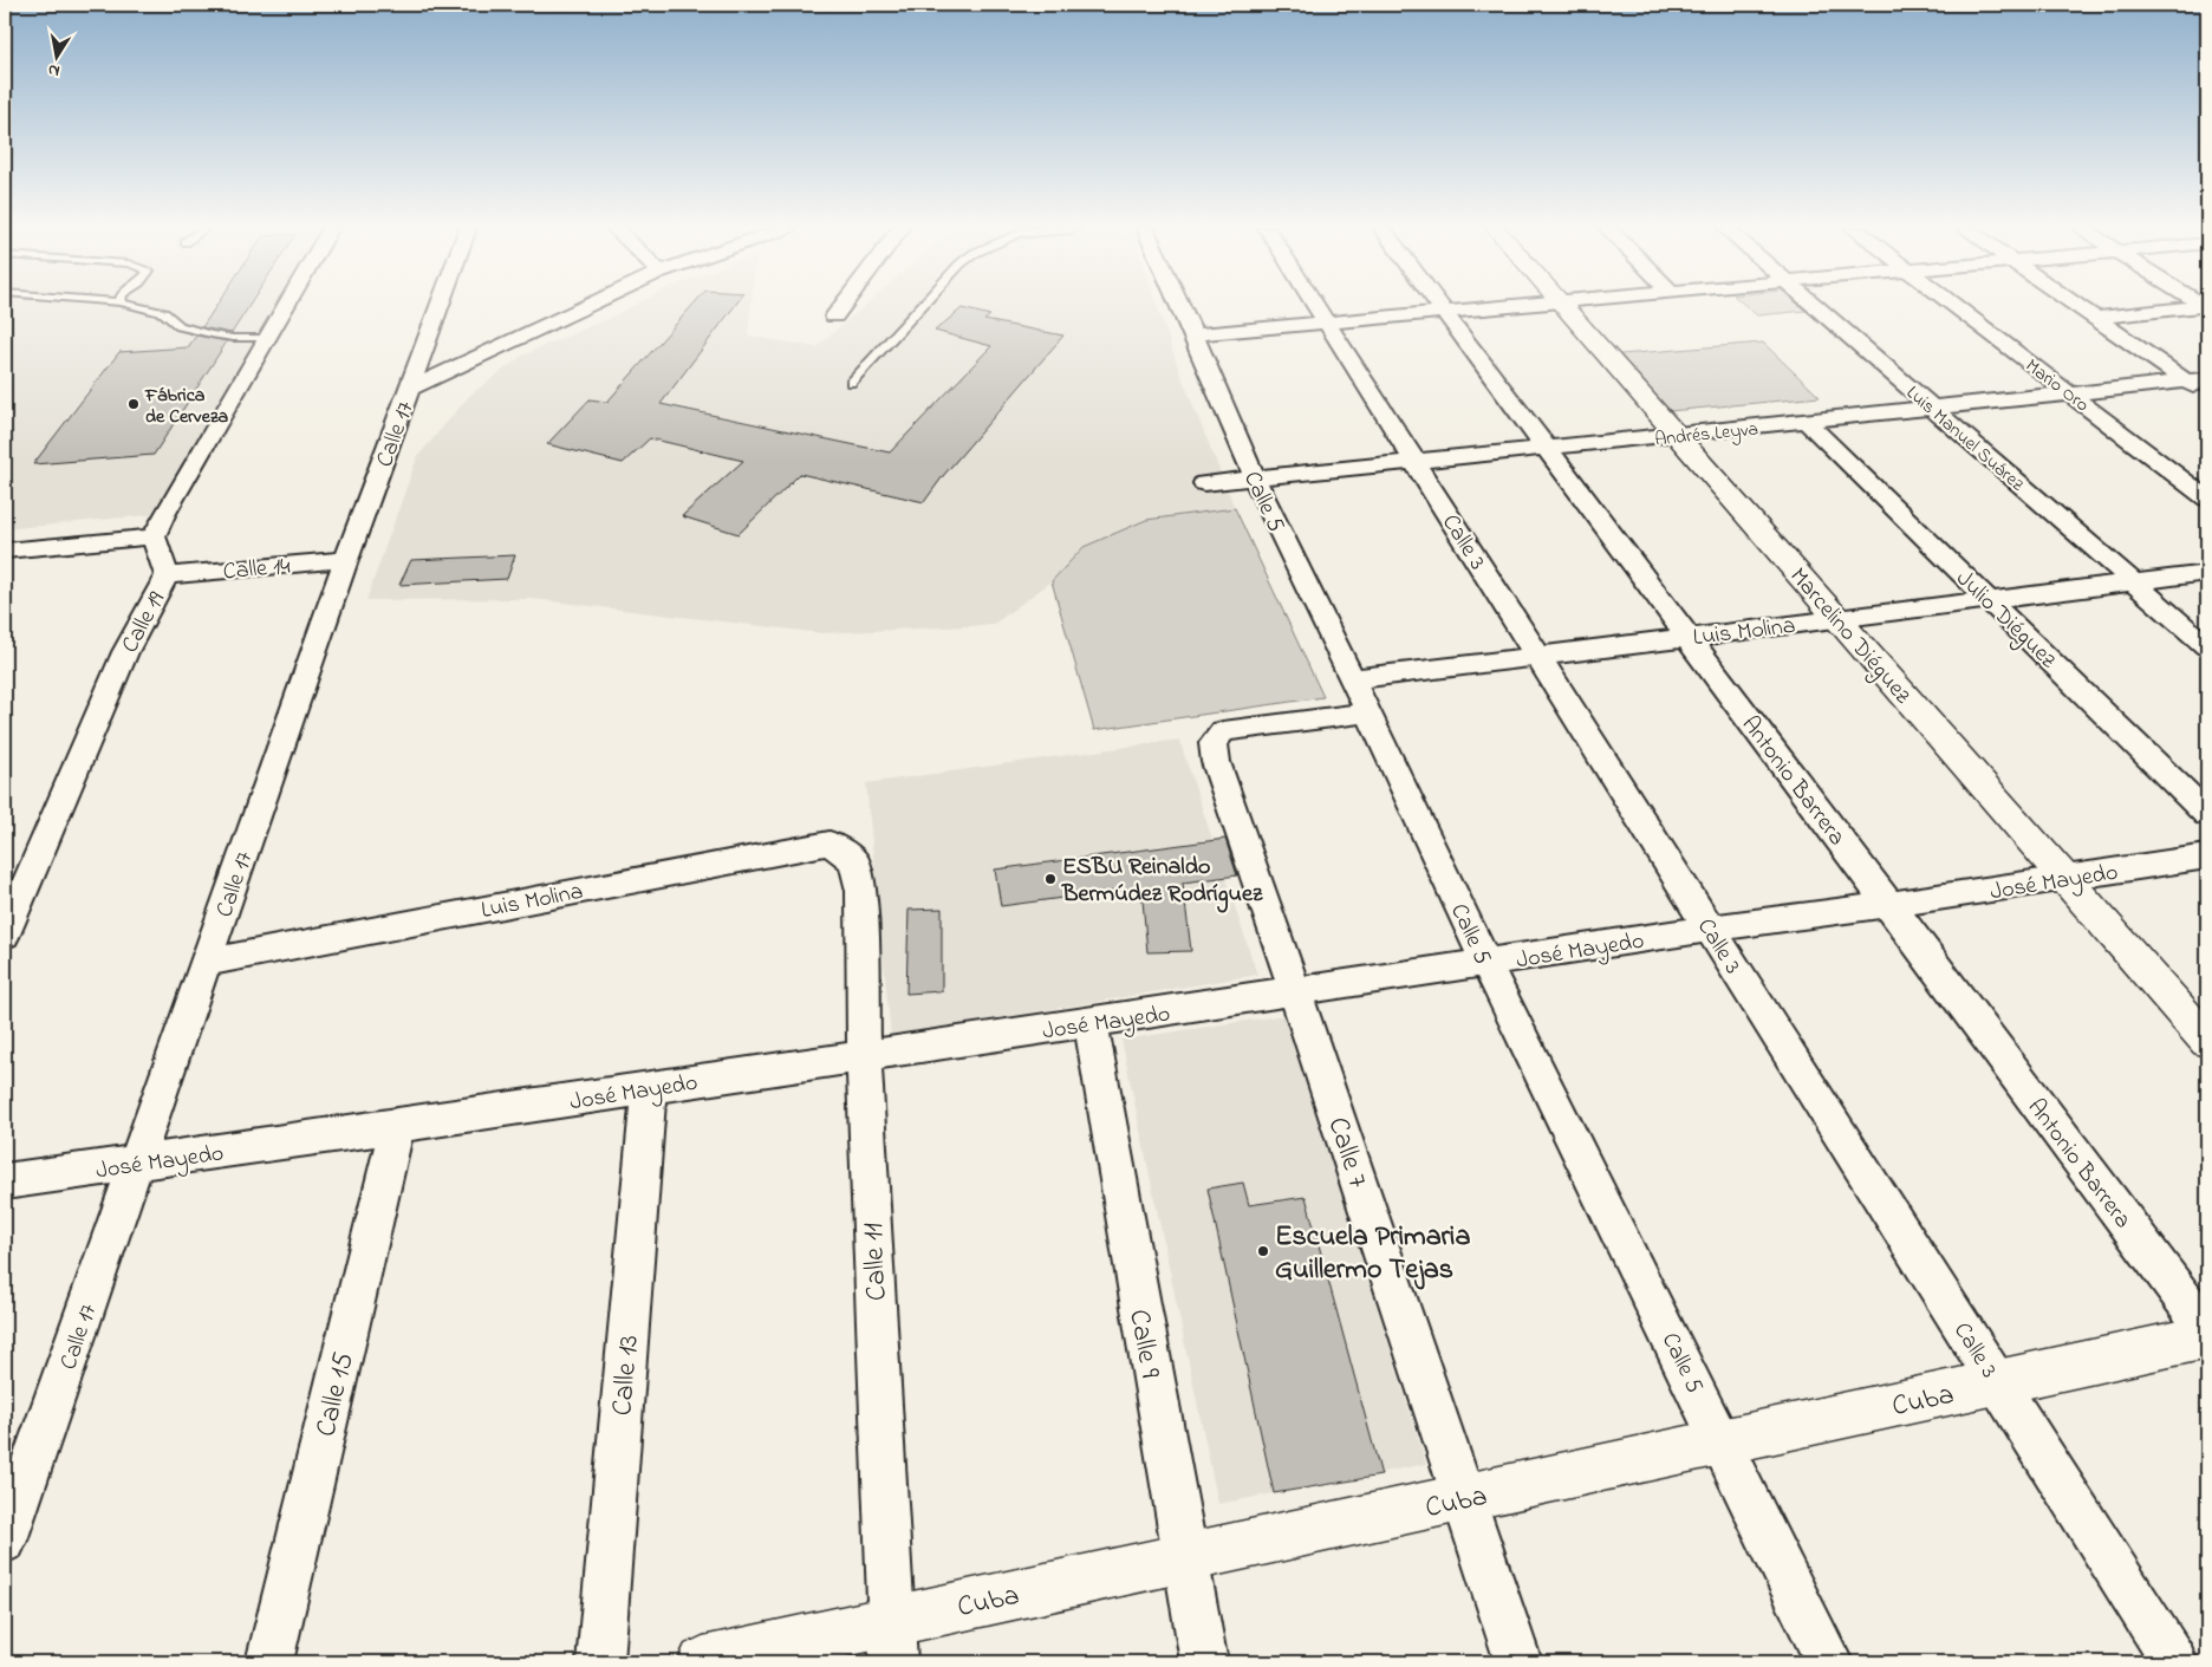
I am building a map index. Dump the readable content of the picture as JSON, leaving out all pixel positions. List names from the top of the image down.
{
  "streets": {
    "street": [
      "Mario Oro",
      "Andrés Leyva",
      "Calle 17",
      "Luis Manuel Suárez",
      "Calle 5",
      "Calle 3",
      "Calle 14",
      "Julio Diéguez",
      "Calle 19",
      "Luis Molina",
      "Marcelino Diéguez",
      "Antonio Barrera",
      "José Mayedo",
      "Calle 7",
      "Calle 11",
      "Calle 9",
      "Calle 13",
      "Calle 15",
      "Cuba"
    ]
  },
  "crossings": [
    ["Mario Oro", "Andrés Leyva"],
    ["Andrés Leyva", "Luis Manuel Suárez"],
    ["Andrés Leyva", "Calle 5"],
    ["Andrés Leyva", "Calle 3"],
    ["Andrés Leyva", "Julio Diéguez"],
    ["Andrés Leyva", "Marcelino Diéguez"],
    ["Andrés Leyva", "Antonio Barrera"],
    ["Calle 17", "Calle 14"],
    ["Calle 17", "Luis Molina"],
    ["Calle 17", "José Mayedo"],
    ["Luis Manuel Suárez", "Luis Molina"],
    ["Calle 5", "Luis Molina"],
    ["Calle 5", "José Mayedo"],
    ["Calle 5", "Calle 7"],
    ["Calle 5", "Cuba"],
    ["Calle 3", "Luis Molina"],
    ["Calle 3", "José Mayedo"],
    ["Calle 3", "Cuba"],
    ["Calle 14", "Calle 19"],
    ["Julio Diéguez", "Luis Molina"],
    ["Luis Molina", "Marcelino Diéguez"],
    ["Luis Molina", "Antonio Barrera"],
    ["Luis Molina", "Calle 11"],
    ["Marcelino Diéguez", "José Mayedo"],
    ["Antonio Barrera", "José Mayedo"],
    ["José Mayedo", "Calle 7"],
    ["José Mayedo", "Calle 11"],
    ["José Mayedo", "Calle 9"],
    ["José Mayedo", "Calle 13"],
    ["José Mayedo", "Calle 15"],
    ["Calle 7", "Cuba"],
    ["Calle 11", "Cuba"],
    ["Calle 9", "Cuba"]
  ],
  "places": ["Fábrica de Cerveza", "ESBU Reinaldo Bermúdez Rodríguez", "Escuela Primaria Guillermo Tejas"],
  "north": "bottom"
}
